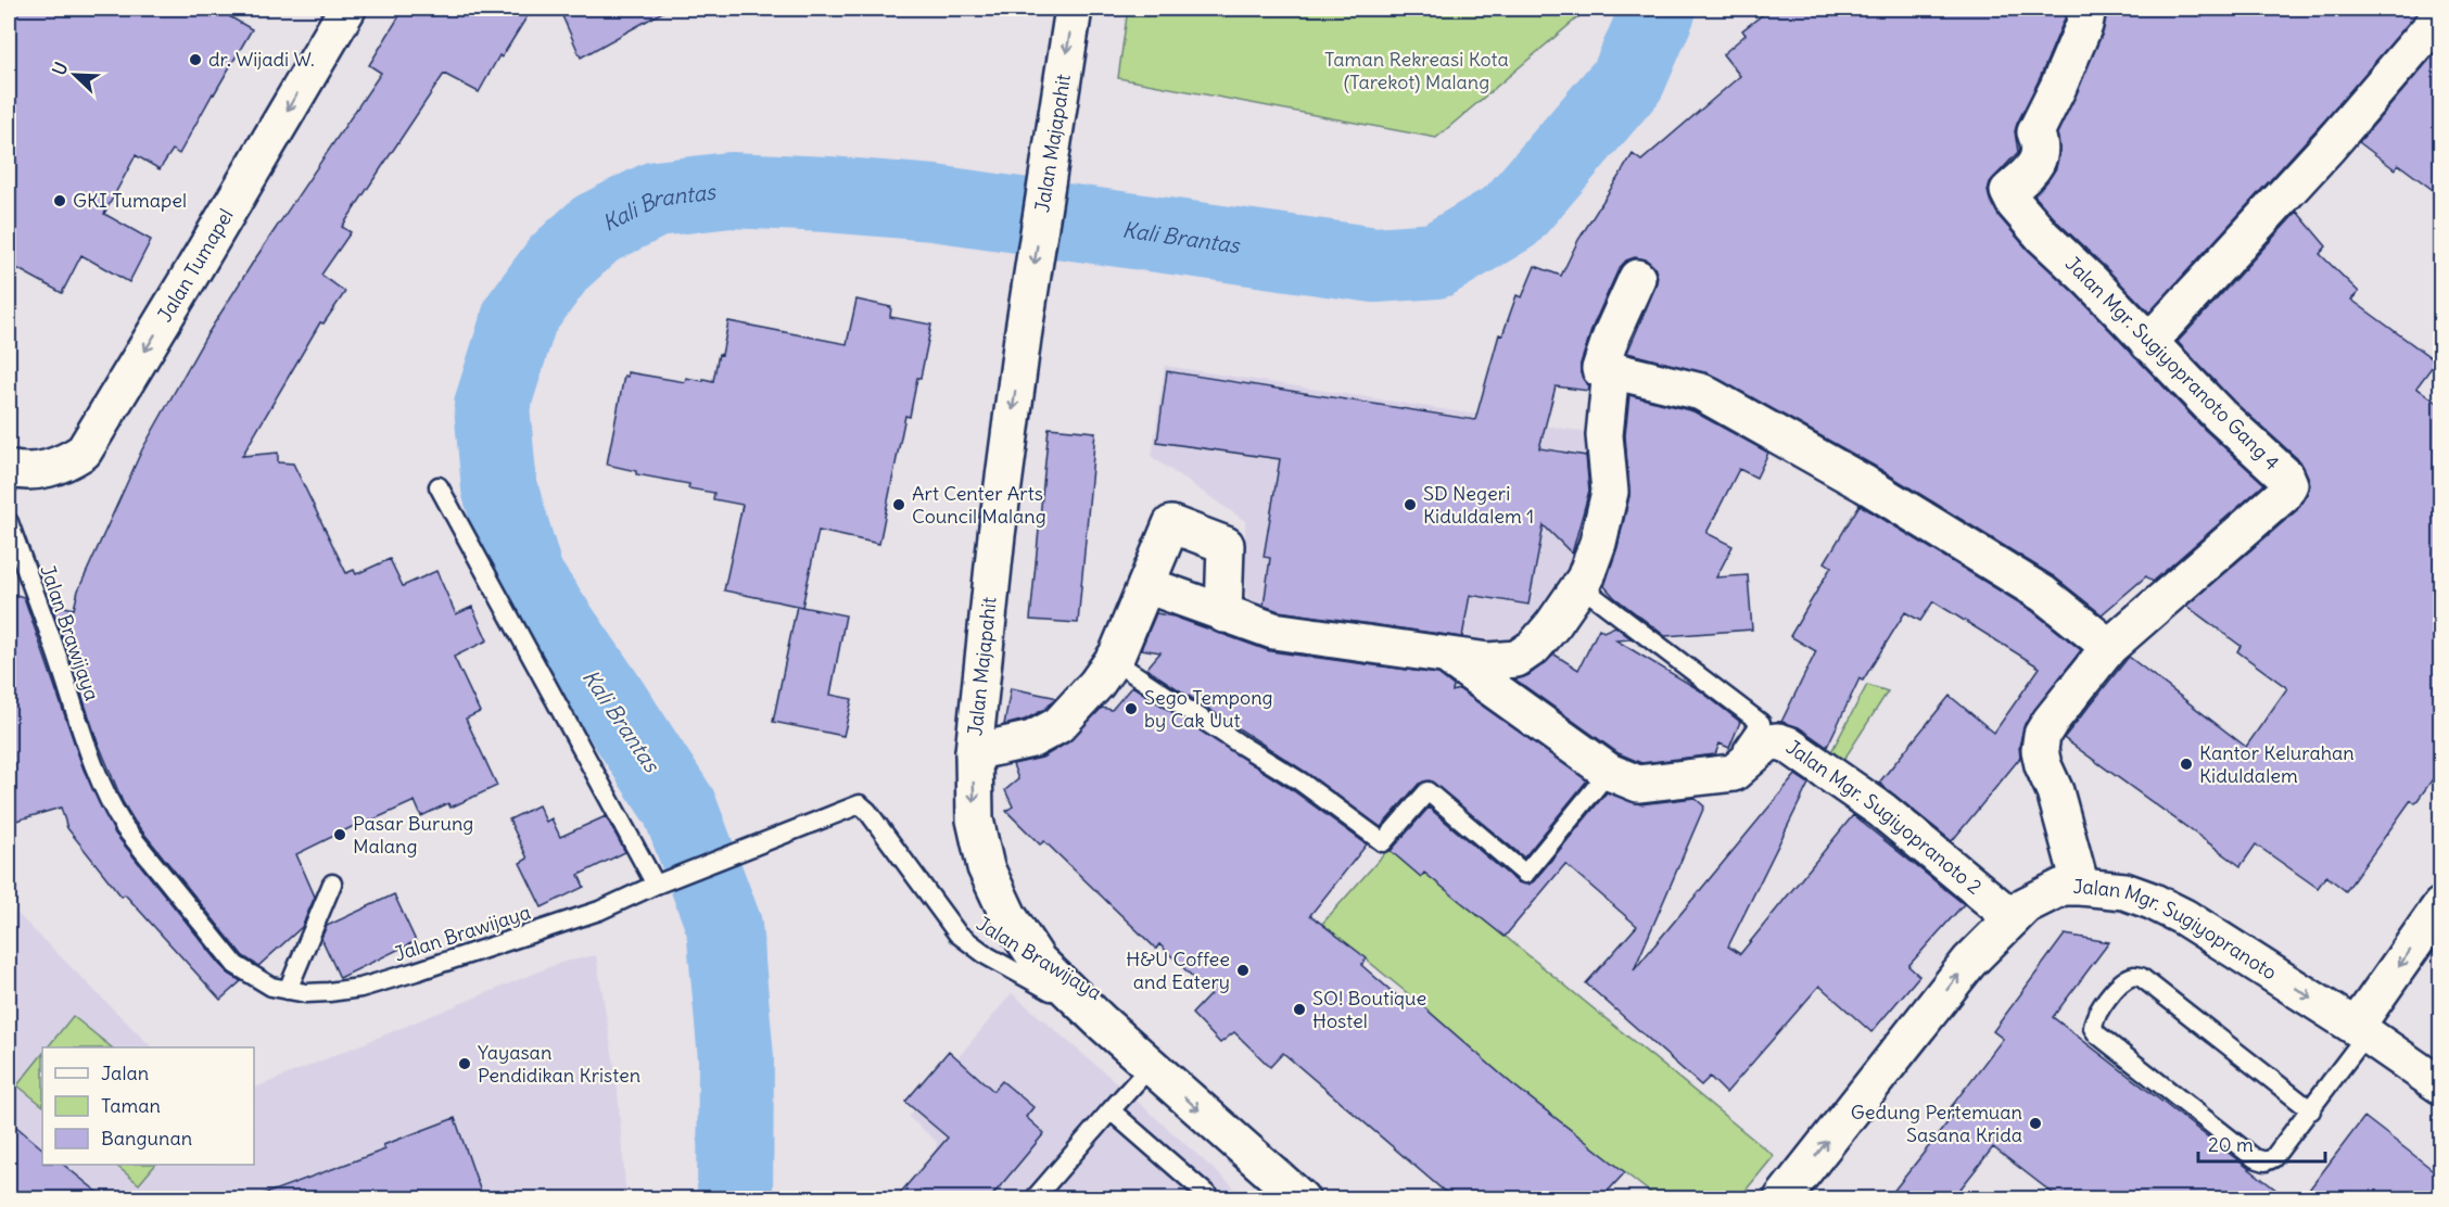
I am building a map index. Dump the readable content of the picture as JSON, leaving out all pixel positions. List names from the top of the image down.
{
  "streets": {
    "street": [
      "Jalan Majapahit",
      "Jalan Tumapel",
      "Jalan Mgr. Sugiyopranoto Gang 4",
      "Jalan Mgr. Sugiyopranoto 2",
      "Jalan Mgr. Sugiyopranoto"
    ],
    "lane": ["Jalan Brawijaya"]
  },
  "crossings": [
    ["Jalan Majapahit", "Jalan Brawijaya"],
    ["Jalan Mgr. Sugiyopranoto Gang 4", "Jalan Mgr. Sugiyopranoto"],
    ["Jalan Mgr. Sugiyopranoto 2", "Jalan Mgr. Sugiyopranoto"]
  ],
  "one_way": ["Jalan Majapahit", "Jalan Tumapel"],
  "water": ["Kali Brantas"],
  "parks": ["Taman Rekreasi Kota (Tarekot) Malang"],
  "places": [
    "dr. Wijadi W.",
    "GKI Tumapel",
    "Art Center Arts Council Malang",
    "SD Negeri Kiduldalem 1",
    "Sego Tempong by Cak Uut",
    "Kantor Kelurahan Kiduldalem",
    "Pasar Burung Malang",
    "H&U Coffee and Eatery",
    "SO! Boutique Hostel",
    "Yayasan Pendidikan Kristen",
    "Gedung Pertemuan Sasana Krida"
  ],
  "legend": ["Jalan", "Taman", "Bangunan"],
  "scale_bar": "20 m",
  "north": "top left"
}
